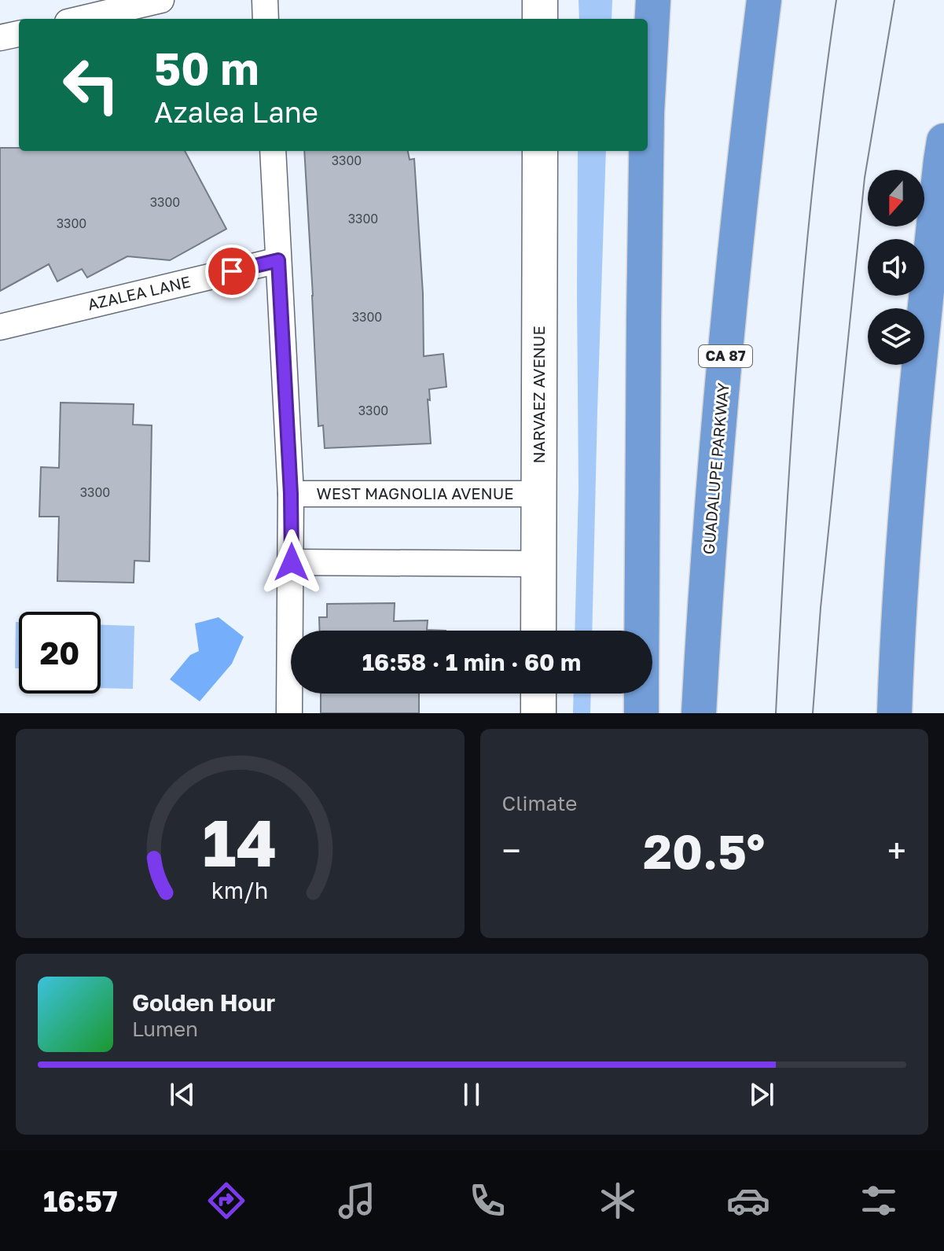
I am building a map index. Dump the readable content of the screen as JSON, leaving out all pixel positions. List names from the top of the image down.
{
  "streets": {
    "highway": ["CA 87", "GUADALUPE PARKWAY"],
    "main road": ["NARVAEZ AVENUE"],
    "lane": ["AZALEA LANE", "WEST MAGNOLIA AVENUE"]
  },
  "crossings": [
    ["NARVAEZ AVENUE", "WEST MAGNOLIA AVENUE"]
  ],
  "house_numbers": [
    "3300",
    "3300",
    "3300",
    "3300",
    "3300",
    "3300",
    "3300"
  ],
  "north": "bottom",
  "page": {
    "turn": ["50 m", "Azalea Lane"],
    "limit": "20",
    "trip": "16:58 · 1 min · 60 m",
    "tile": "Climate",
    "heat": ["−", "20.5°", "+"],
    "song": ["Golden Hour", "Lumen"],
    "tabs": "16:57",
    "gauge": ["14", "km/h"]
  }
}
